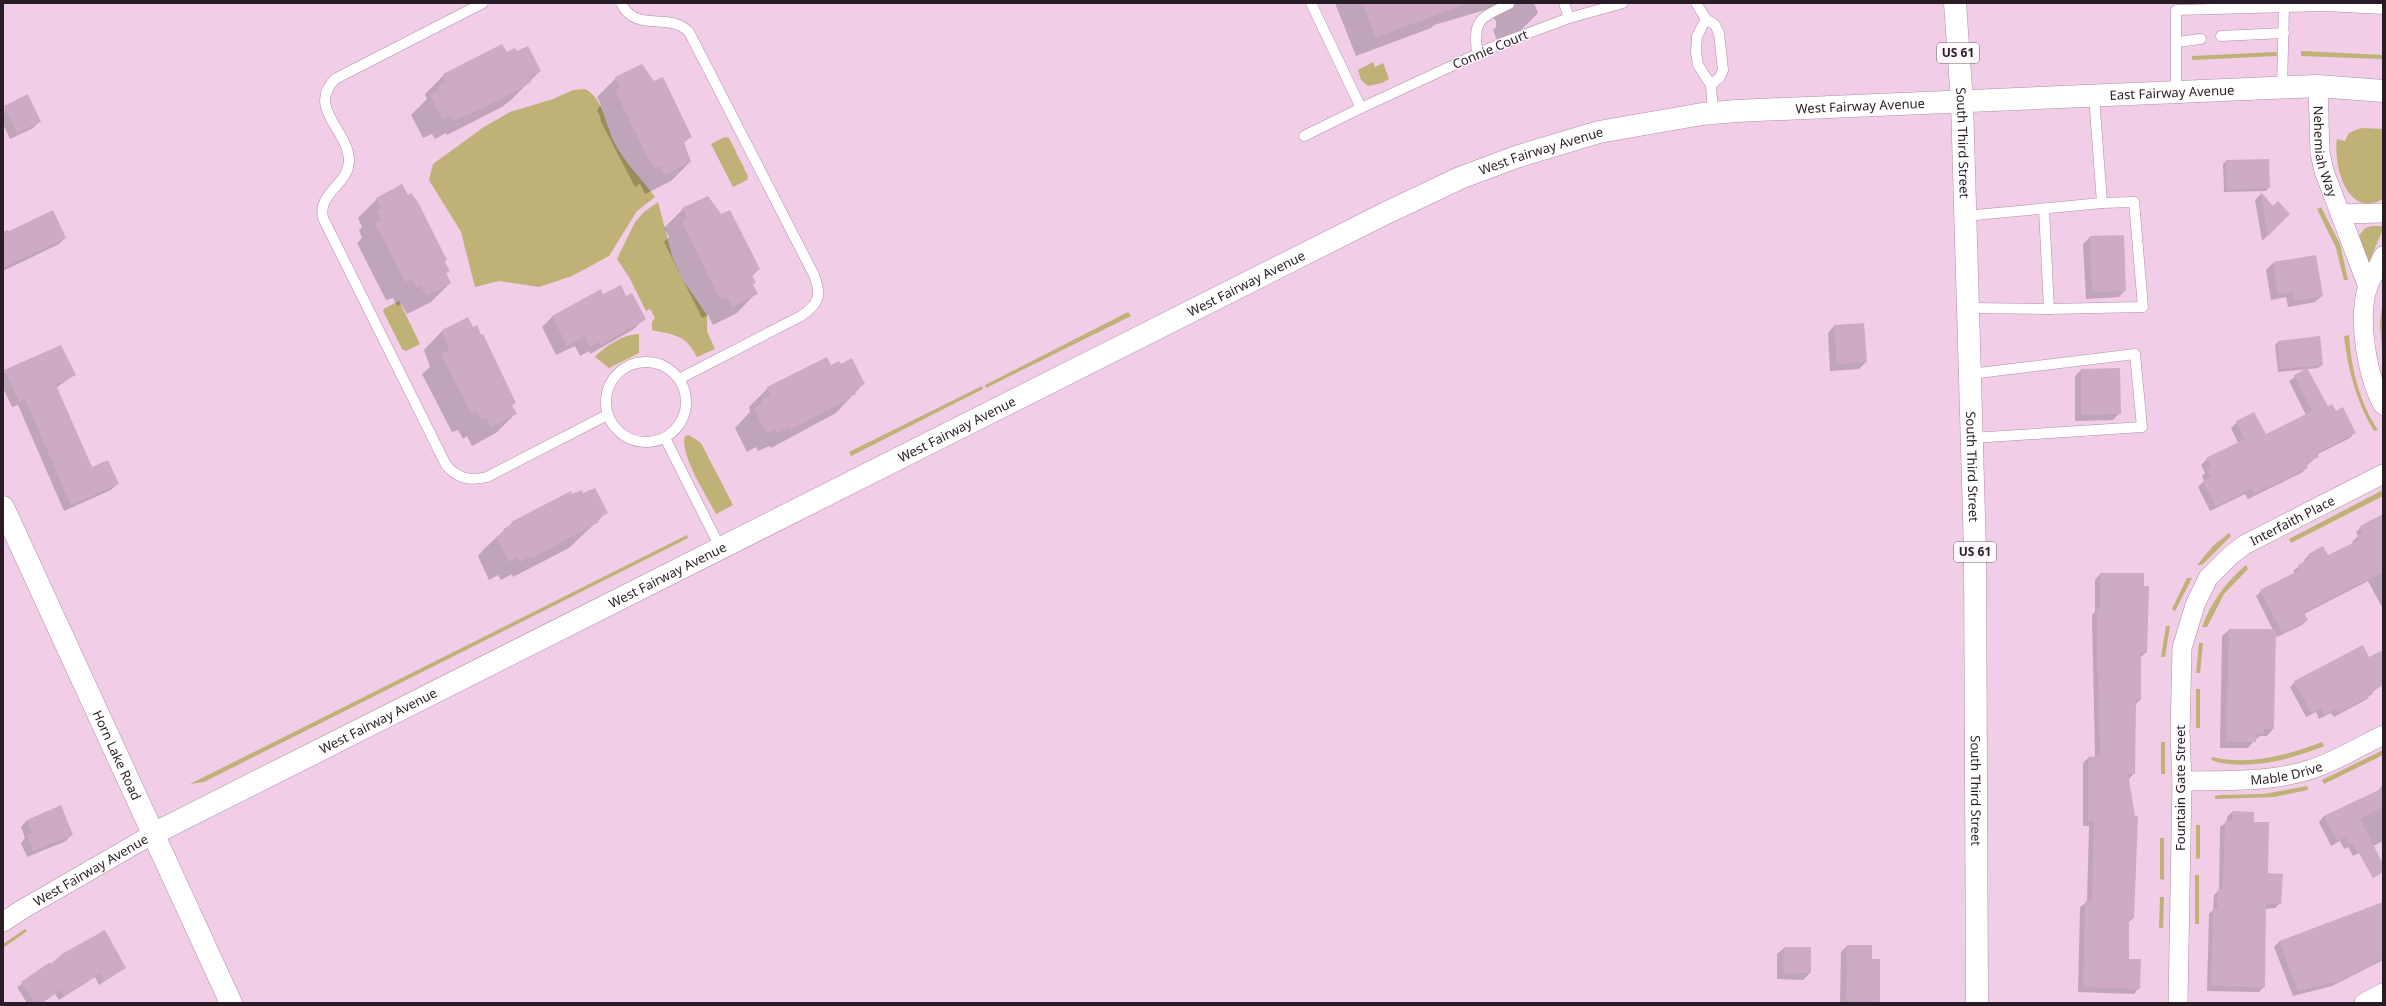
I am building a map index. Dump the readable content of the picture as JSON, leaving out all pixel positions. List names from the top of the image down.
{
  "streets": {
    "main road": [
      "US 61",
      "East Fairway Avenue",
      "West Fairway Avenue",
      "South Third Street",
      "Horn Lake Road"
    ],
    "street": [
      "Nehemiah Way",
      "Interfaith Place",
      "Mable Drive",
      "Fountain Gate Street"
    ],
    "lane": ["Connie Court"]
  },
  "crossings": [
    ["East Fairway Avenue", "West Fairway Avenue"],
    ["East Fairway Avenue", "South Third Street"],
    ["East Fairway Avenue", "Nehemiah Way"],
    ["West Fairway Avenue", "South Third Street"],
    ["West Fairway Avenue", "Horn Lake Road"],
    ["Interfaith Place", "Fountain Gate Street"],
    ["Mable Drive", "Fountain Gate Street"]
  ]
}
